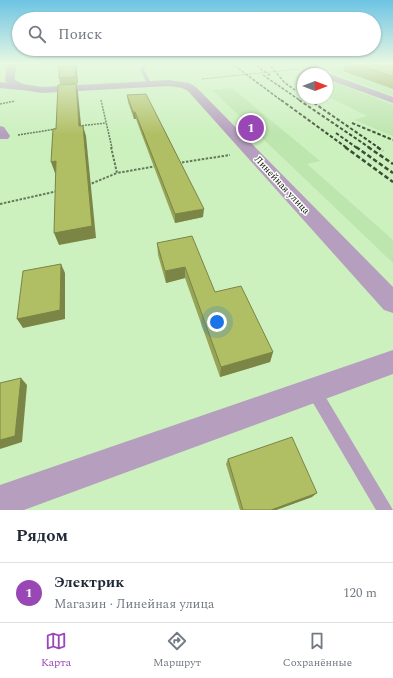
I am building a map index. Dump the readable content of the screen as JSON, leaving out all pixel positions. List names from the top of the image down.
{
  "streets": {
    "street": ["Линейная улица"]
  },
  "north": "right",
  "page": {
    "search": "Поиск",
    "pins": "1",
    "heading": "Рядом",
    "list": [
      {
        "mark": "1",
        "name": "Электрик",
        "note": "Магазин · Линейная улица",
        "value": "120 m"
      }
    ],
    "nav": ["Карта", "Маршрут", "Сохранённые"]
  }
}
